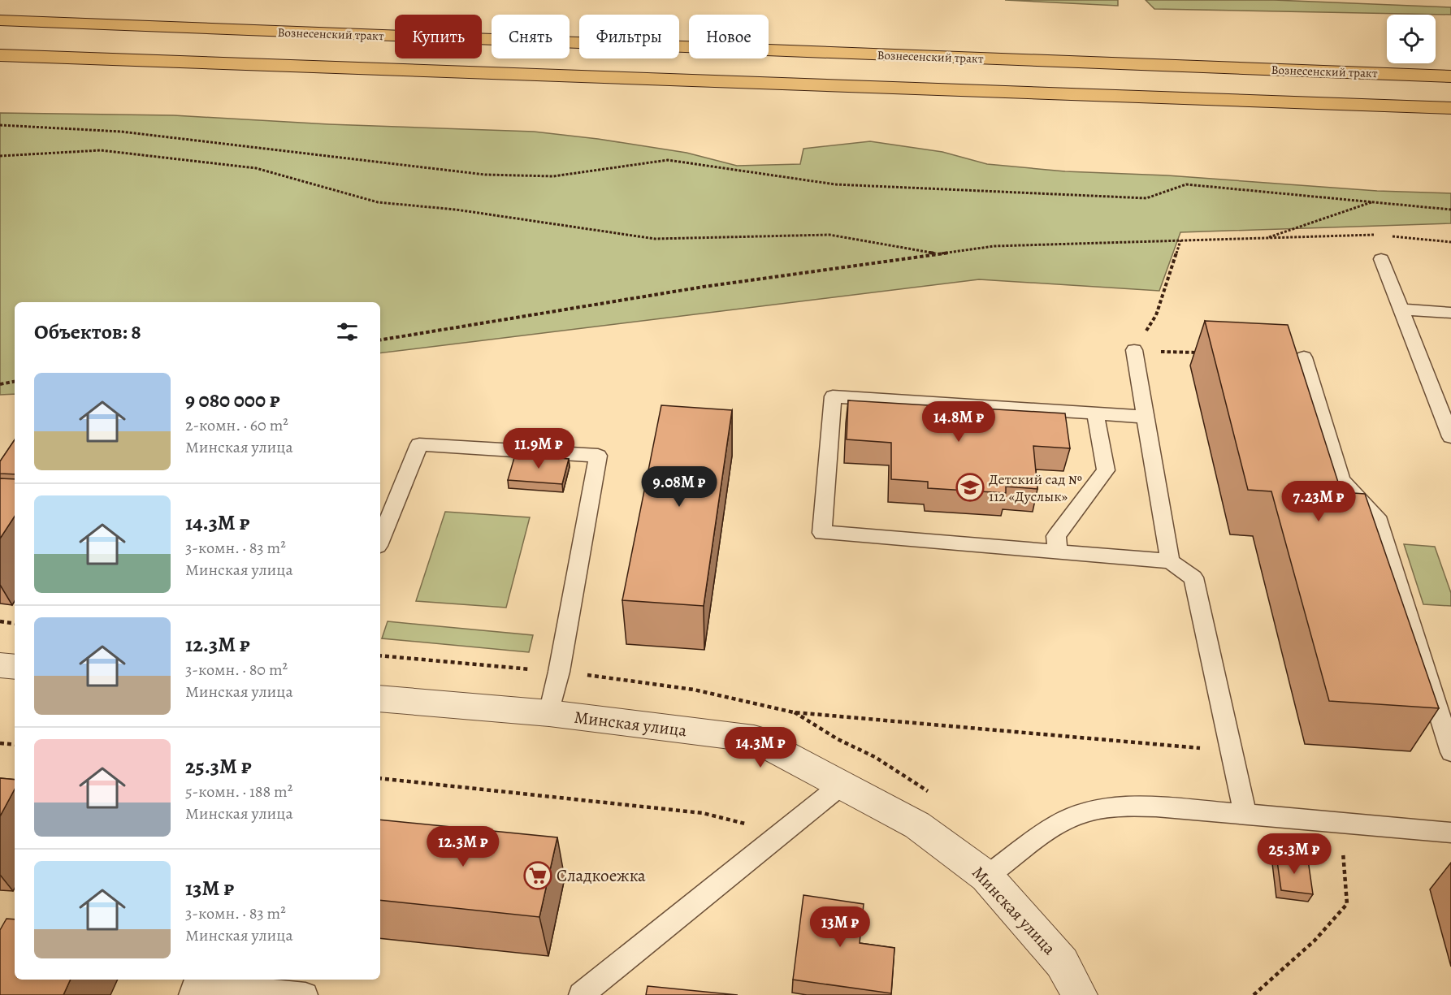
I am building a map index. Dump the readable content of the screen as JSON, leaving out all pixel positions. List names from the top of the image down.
{
  "streets": {
    "main road": ["Вознесенский тракт"],
    "street": ["Минская улица"]
  },
  "places": {
    "school or university": ["Детский сад № 112 «Дуслык»"],
    "supermarket": ["Сладкоежка"]
  },
  "page": {
    "chip": [
      "Купить",
      "Снять",
      "Фильтры",
      "Новое"
    ],
    "heading": "Объектов: 8",
    "list": [
      {
        "name": "9 080 000 ₽",
        "note": "2-комн. · 60 m² · Минская улица"
      },
      {
        "name": "14.3M ₽",
        "note": "3-комн. · 83 m² · Минская улица"
      },
      {
        "name": "12.3M ₽",
        "note": "3-комн. · 80 m² · Минская улица"
      },
      {
        "name": "25.3M ₽",
        "note": "5-комн. · 188 m² · Минская улица"
      },
      {
        "name": "13M ₽",
        "note": "3-комн. · 83 m² · Минская улица"
      }
    ],
    "price": [
      "14.8M ₽",
      "11.9M ₽",
      "9.08M ₽",
      "7.23M ₽",
      "14.3M ₽",
      "12.3M ₽",
      "25.3M ₽",
      "13M ₽"
    ]
  }
}
